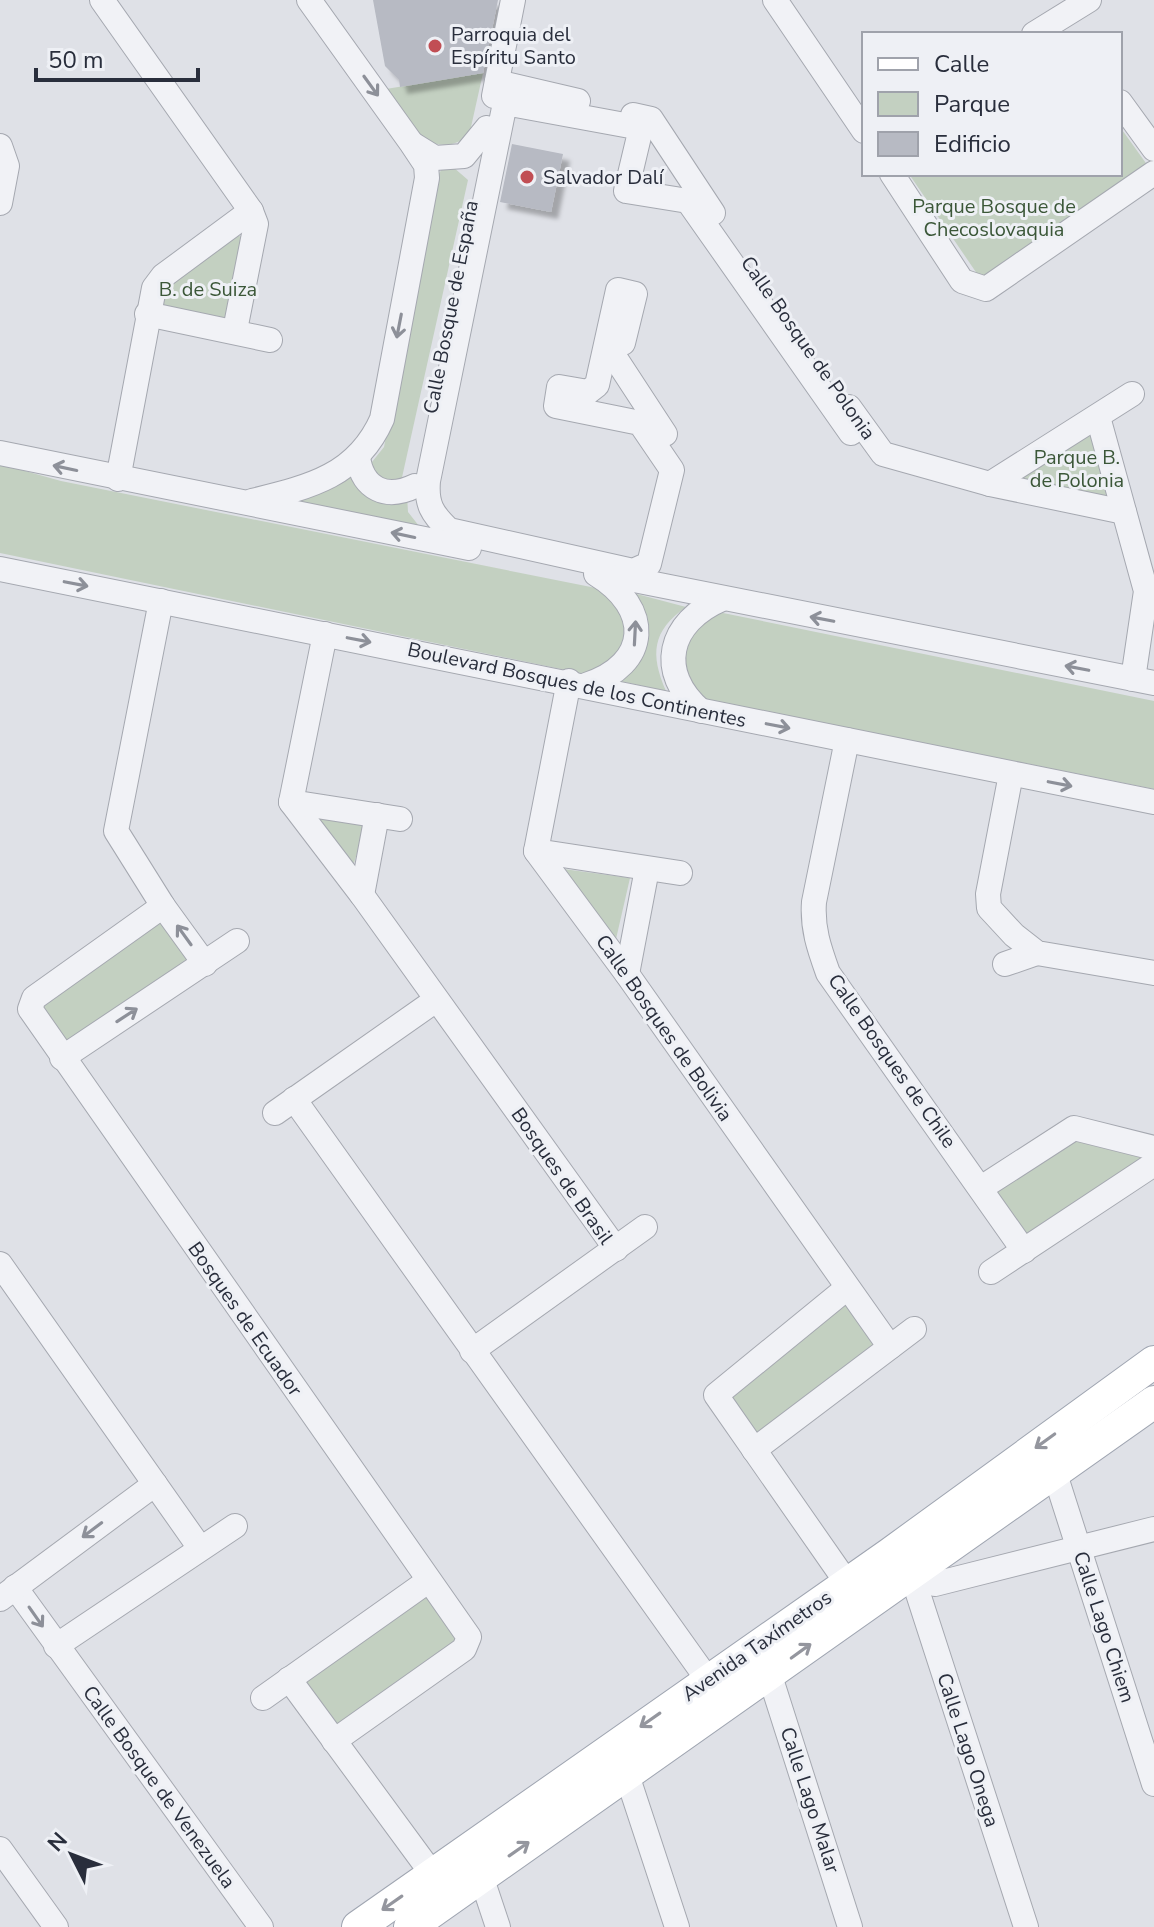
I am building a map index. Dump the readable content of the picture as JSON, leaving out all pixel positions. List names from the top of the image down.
{
  "streets": {
    "main road": ["Avenida Taxímetros"],
    "street": [
      "Calle Bosque de España",
      "Calle Bosque de Polonia",
      "Boulevard Bosques de los Continentes",
      "Calle Bosques de Bolivia",
      "Calle Bosques de Chile",
      "Bosques de Brasil",
      "Bosques de Ecuador",
      "Calle Lago Chiem",
      "Calle Lago Onega",
      "Calle Bosque de Venezuela",
      "Calle Lago Malar"
    ]
  },
  "crossings": [
    ["Boulevard Bosques de los Continentes", "Calle Bosques de Chile"],
    ["Calle Lago Chiem", "Avenida Taxímetros"],
    ["Avenida Taxímetros", "Calle Lago Onega"],
    ["Avenida Taxímetros", "Calle Lago Malar"]
  ],
  "parks": ["Parque Bosque de Checoslovaquia", "B. de Suiza", "Parque B. de Polonia"],
  "places": ["Parroquia del Espíritu Santo", "Salvador Dalí"],
  "legend": ["Calle", "Parque", "Edificio"],
  "scale_bar": "50 m",
  "north": "top left"
}
